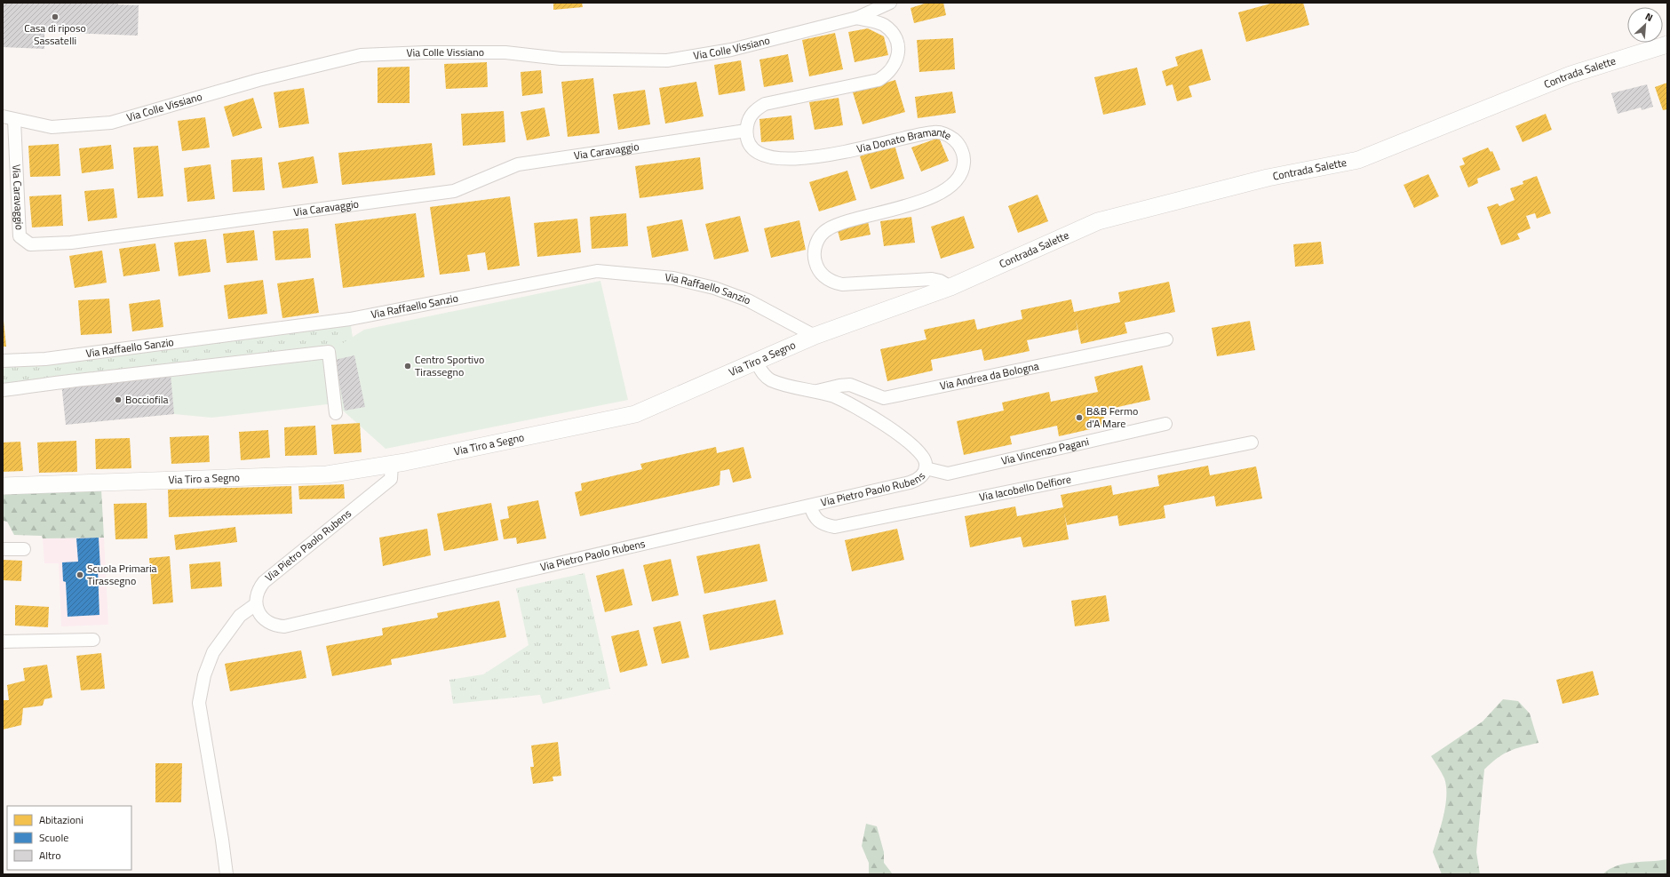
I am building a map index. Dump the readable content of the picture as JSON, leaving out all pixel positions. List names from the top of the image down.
{
  "streets": {
    "main road": ["Contrada Salette", "Via Tiro a Segno"],
    "street": [
      "Via Colle Vissiano",
      "Via Donato Bramante",
      "Via Caravaggio",
      "Via Raffaello Sanzio",
      "Via Andrea da Bologna",
      "Via Vincenzo Pagani",
      "Via Pietro Paolo Rubens",
      "Via Iacobello Delfiore"
    ]
  },
  "crossings": [
    ["Via Colle Vissiano", "Via Caravaggio"],
    ["Contrada Salette", "Via Donato Bramante"],
    ["Contrada Salette", "Via Tiro a Segno"],
    ["Via Donato Bramante", "Via Caravaggio"],
    ["Via Donato Bramante", "Via Tiro a Segno"],
    ["Via Raffaello Sanzio", "Via Tiro a Segno"],
    ["Via Tiro a Segno", "Via Pietro Paolo Rubens"],
    ["Via Andrea da Bologna", "Via Pietro Paolo Rubens"],
    ["Via Vincenzo Pagani", "Via Pietro Paolo Rubens"],
    ["Via Pietro Paolo Rubens", "Via Iacobello Delfiore"]
  ],
  "places": [
    "Casa di riposo Sassatelli",
    "Centro Sportivo Tirassegno",
    "Bocciofila",
    "B&B Fermo d'A Mare",
    "Scuola Primaria Tirassegno"
  ],
  "legend": ["Abitazioni", "Scuole", "Altro"],
  "north": "top right"
}
